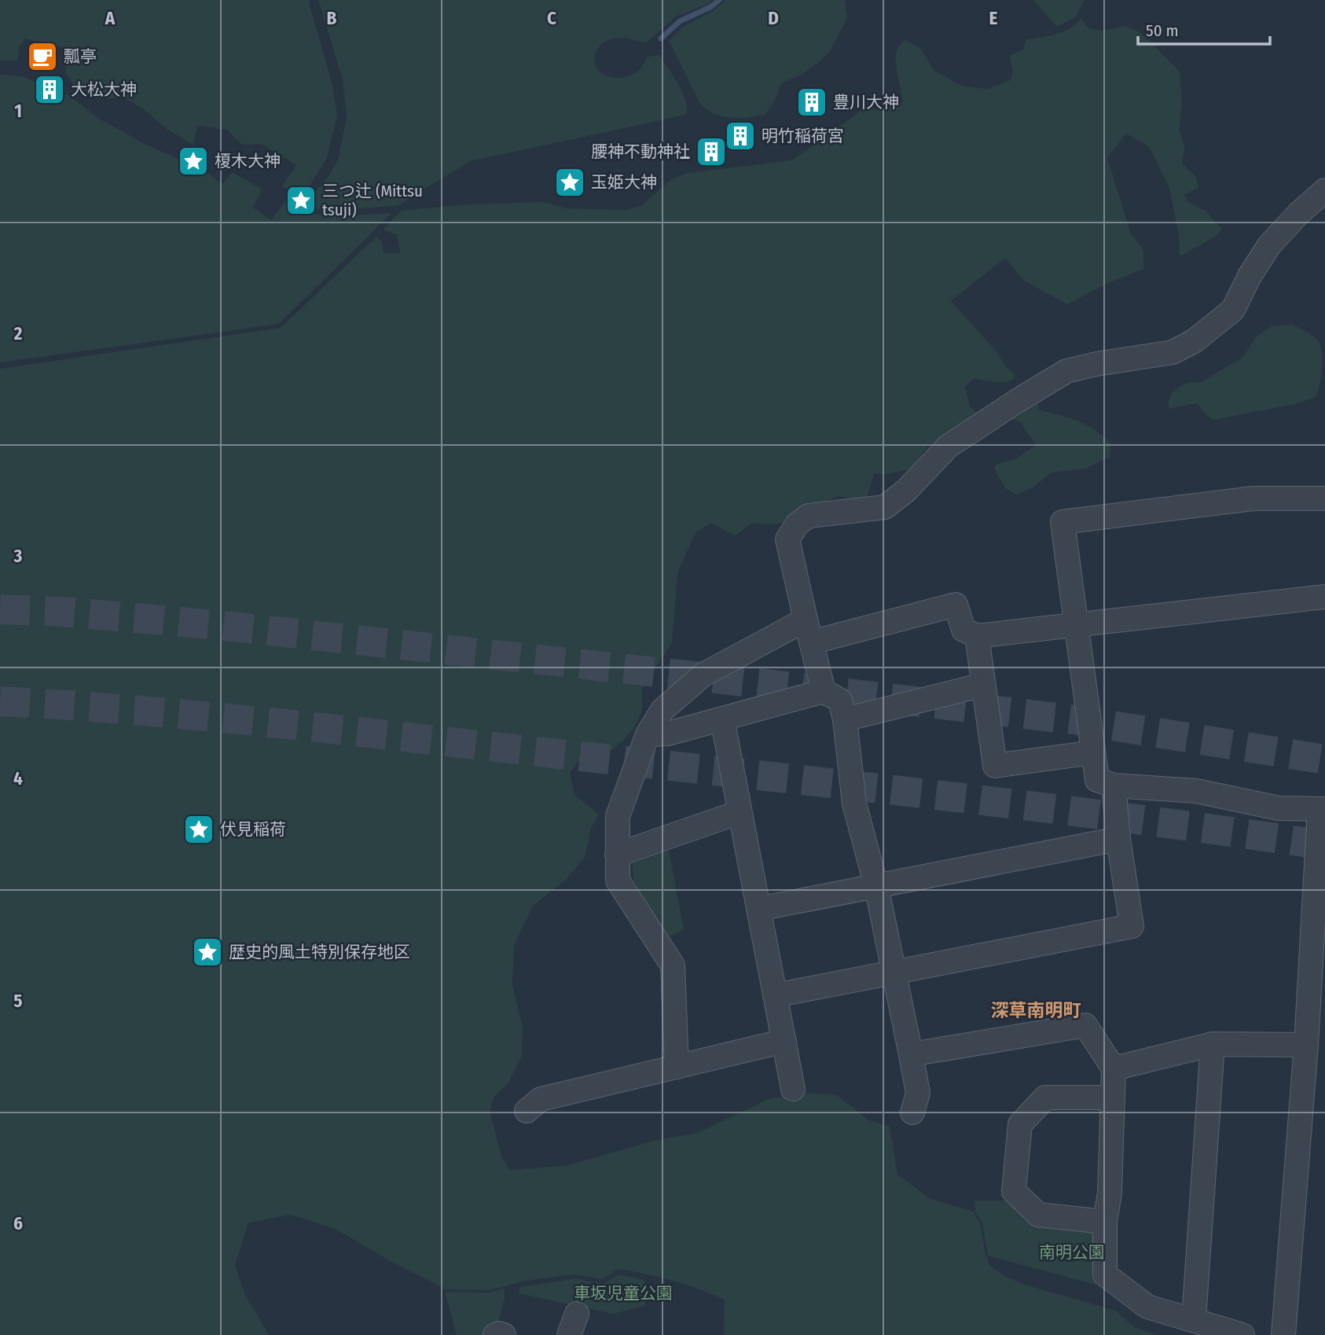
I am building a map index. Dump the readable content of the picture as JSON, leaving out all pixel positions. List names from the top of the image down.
{
  "districts": ["深草南明町"],
  "parks": ["南明公園", "車坂児童公園"],
  "places": {
    "cafe": ["瓢亭"],
    "building": [
      "大松大神",
      "豊川大神",
      "明竹稲荷宮",
      "腰神不動神社"
    ],
    "place": [
      "榎木大神",
      "玉姫大神",
      "三つ辻 (Mittsu tsuji)",
      "伏見稲荷",
      "歴史的風土特別保存地区"
    ]
  },
  "scale_bar": "50 m",
  "grid": {
    "columns": [
      "A",
      "B",
      "C",
      "D",
      "E"
    ],
    "rows": [
      "1",
      "2",
      "3",
      "4",
      "5",
      "6"
    ]
  }
}
